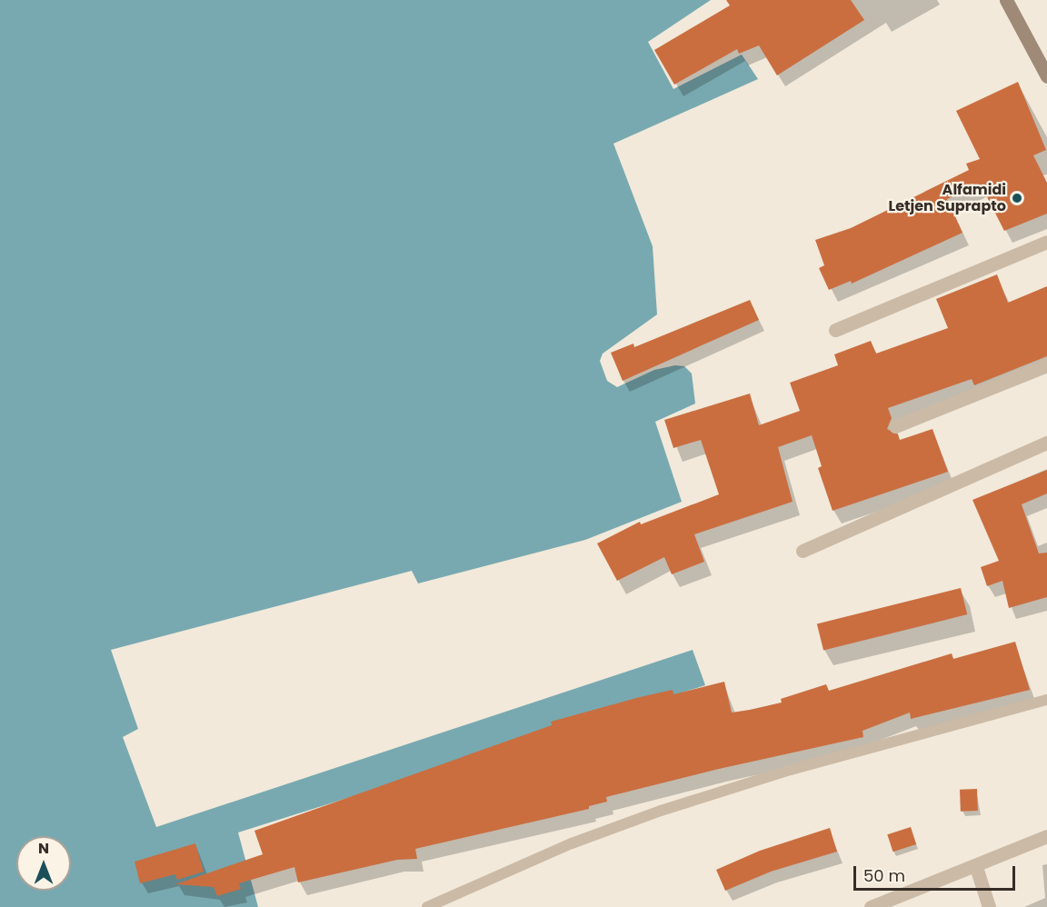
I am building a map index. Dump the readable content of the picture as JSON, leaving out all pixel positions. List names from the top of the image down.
{
  "places": ["Alfamidi Letjen Suprapto"],
  "scale_bar": "50 m",
  "north": "top"
}
